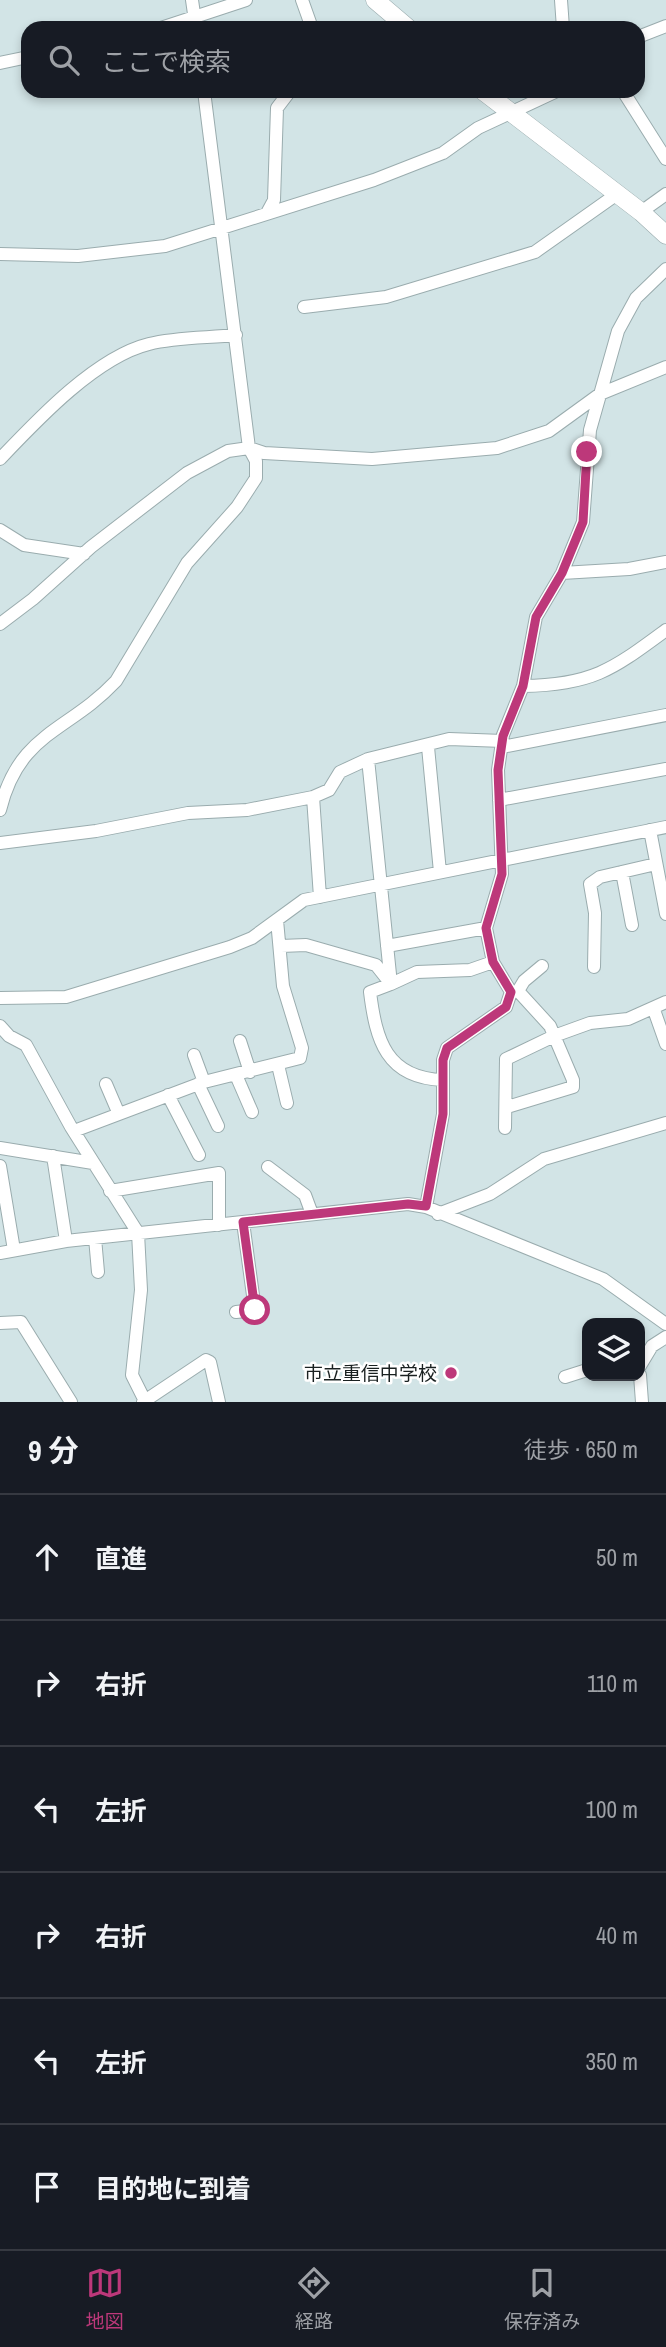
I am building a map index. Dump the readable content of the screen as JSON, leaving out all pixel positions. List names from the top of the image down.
{
  "places": ["市立重信中学校"],
  "page": {
    "search": "ここで検索",
    "heading": ["9 分", "徒歩 · 650 m"],
    "list": [
      ["直進", "50 m"],
      ["右折", "110 m"],
      ["左折", "100 m"],
      ["右折", "40 m"],
      ["左折", "350 m"],
      "目的地に到着"
    ],
    "nav": ["地図", "経路", "保存済み"]
  }
}
